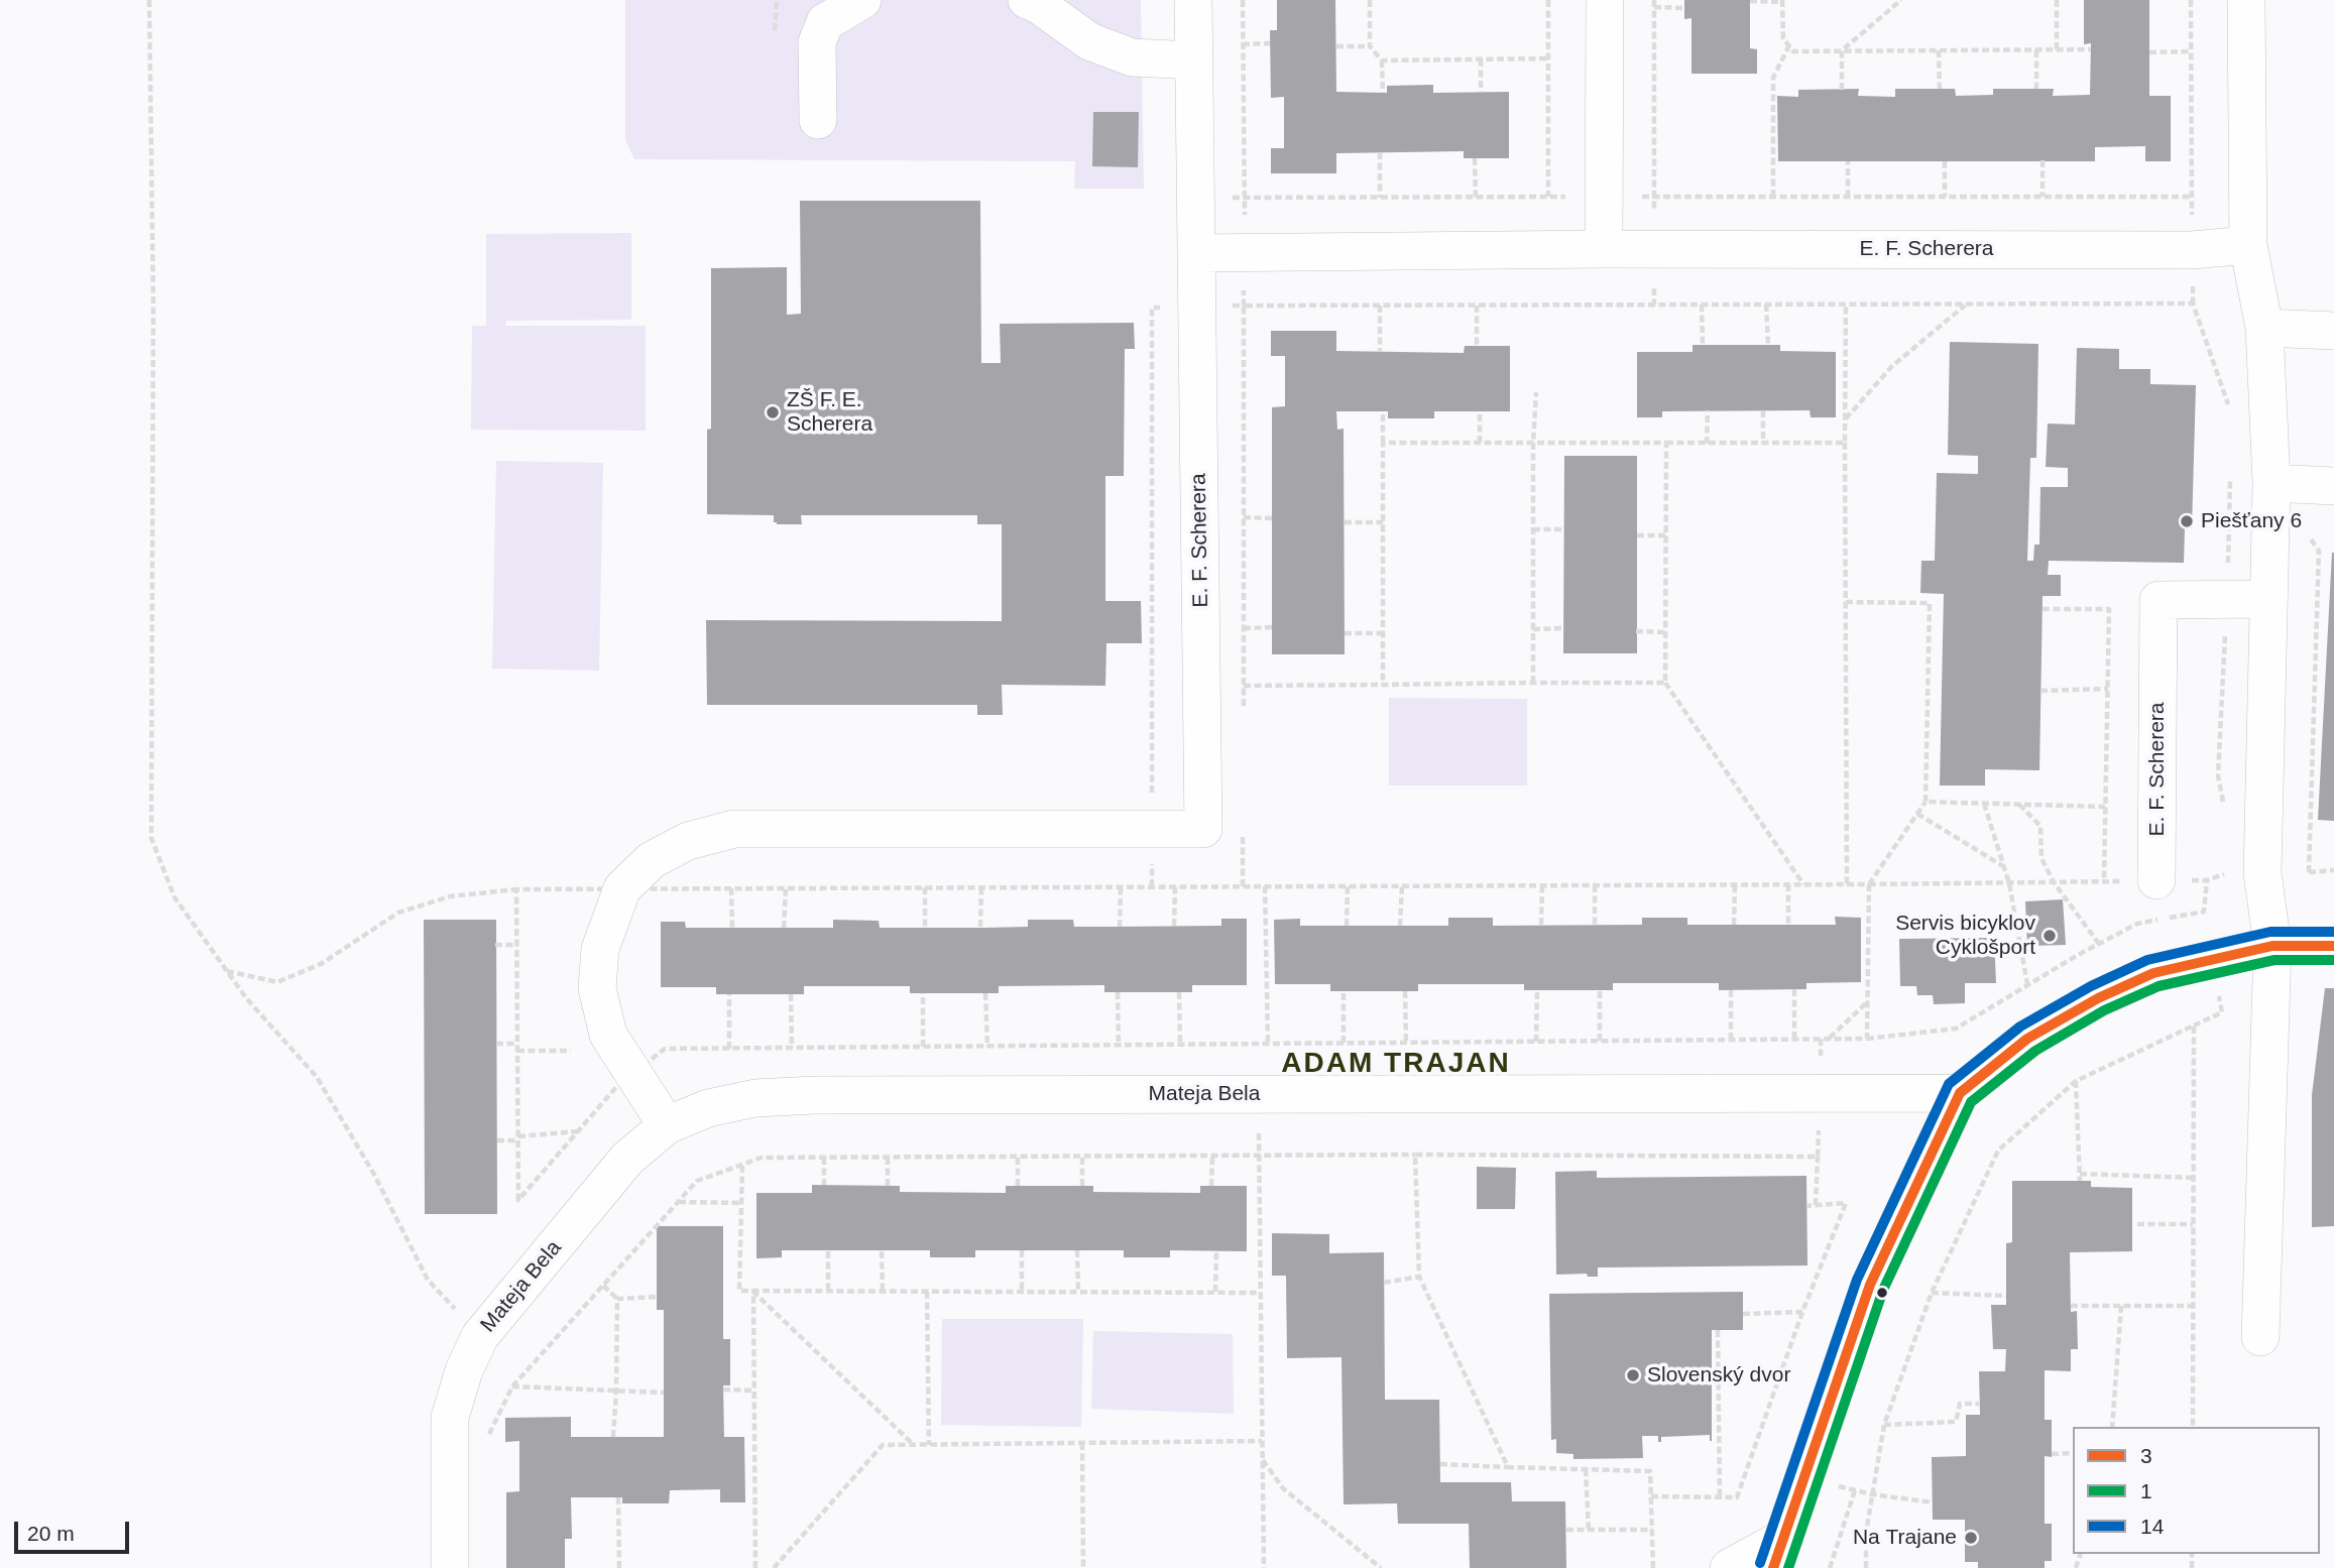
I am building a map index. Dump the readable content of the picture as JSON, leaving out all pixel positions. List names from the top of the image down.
{
  "streets": {
    "street": ["E. F. Scherera", "Mateja Bela"]
  },
  "districts": ["ADAM TRAJAN"],
  "places": [
    "ZŠ F. E. Scherera",
    "Piešťany 6",
    "Servis bicyklov Cyklošport",
    "Slovenský dvor",
    "Na Trajane"
  ],
  "lines": ["transit line 14", "transit line 3", "transit line 1"],
  "legend": ["3", "1", "14"],
  "scale_bar": "20 m"
}
